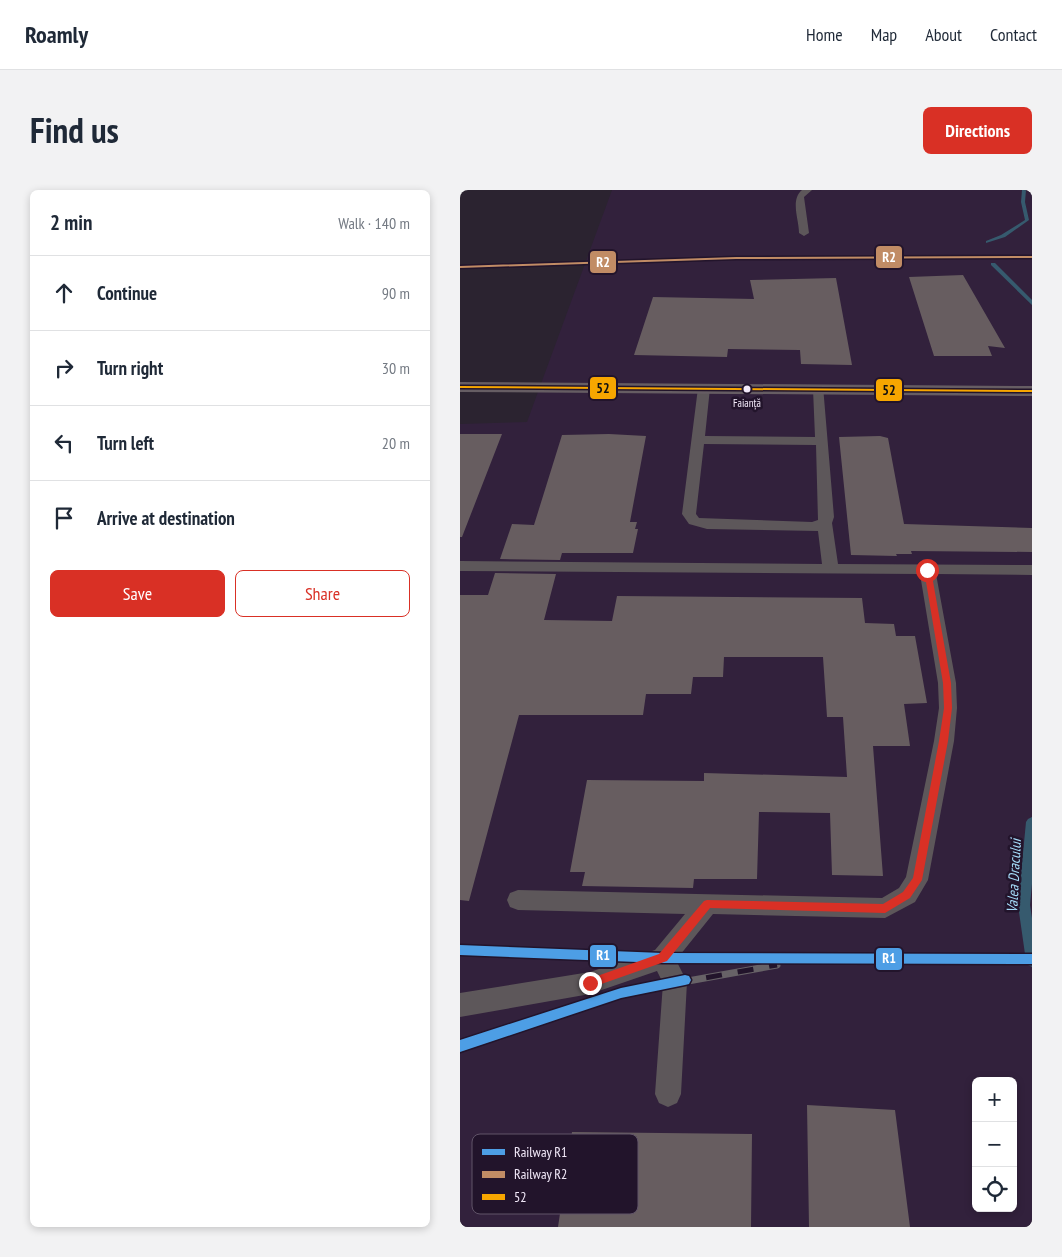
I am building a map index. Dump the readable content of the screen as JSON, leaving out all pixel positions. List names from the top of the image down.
{
  "water": ["Valea Dracului"],
  "places": ["Faianță"],
  "lines": ["rail line R2", "transit line 52", "rail line R1"],
  "legend": ["Railway R1", "Railway R2", "52"],
  "page": {
    "header": "Roamly",
    "nav": [
      "Home",
      "Map",
      "About",
      "Contact"
    ],
    "title": "Find us",
    "buttons": [
      "Directions",
      ["Save", "Share"]
    ],
    "heading": ["2 min", "Walk · 140 m"],
    "list": [
      ["Continue", "90 m"],
      ["Turn right", "30 m"],
      ["Turn left", "20 m"],
      "Arrive at destination"
    ],
    "map_buttons": ["+", "−"]
  }
}
